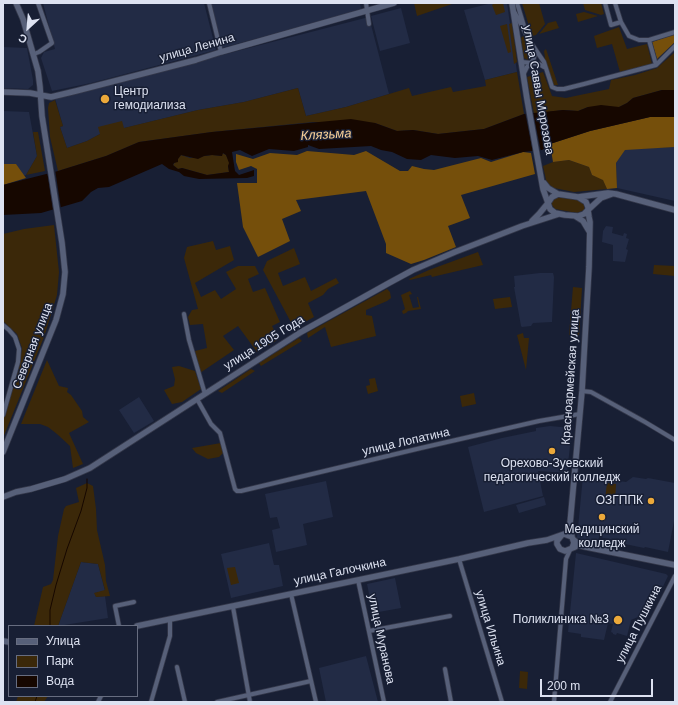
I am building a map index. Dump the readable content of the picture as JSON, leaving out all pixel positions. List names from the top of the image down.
{
  "streets": {
    "street": [
      "улица Ленина",
      "улица Саввы Морозова",
      "улица 1905 Года",
      "Северная улица",
      "Красноармейская улица",
      "улица Лопатина",
      "улица Галочкина",
      "улица Пушкина",
      "улица Ильина",
      "улица Муранова"
    ]
  },
  "crossings": [
    ["улица Ленина", "Северная улица"],
    ["улица 1905 Года", "улица Лопатина"],
    ["Красноармейская улица", "улица Лопатина"],
    ["улица Галочкина", "улица Ильина"],
    ["улица Галочкина", "улица Муранова"]
  ],
  "water": ["Клязьма"],
  "places": [
    "Центр гемодиализа",
    "Орехово-Зуевский педагогический колледж",
    "ОЗГППК",
    "Медицинский колледж",
    "Поликлиника №3"
  ],
  "legend": ["Улица", "Парк", "Вода"],
  "scale_bar": "200 m",
  "north": "bottom left"
}
